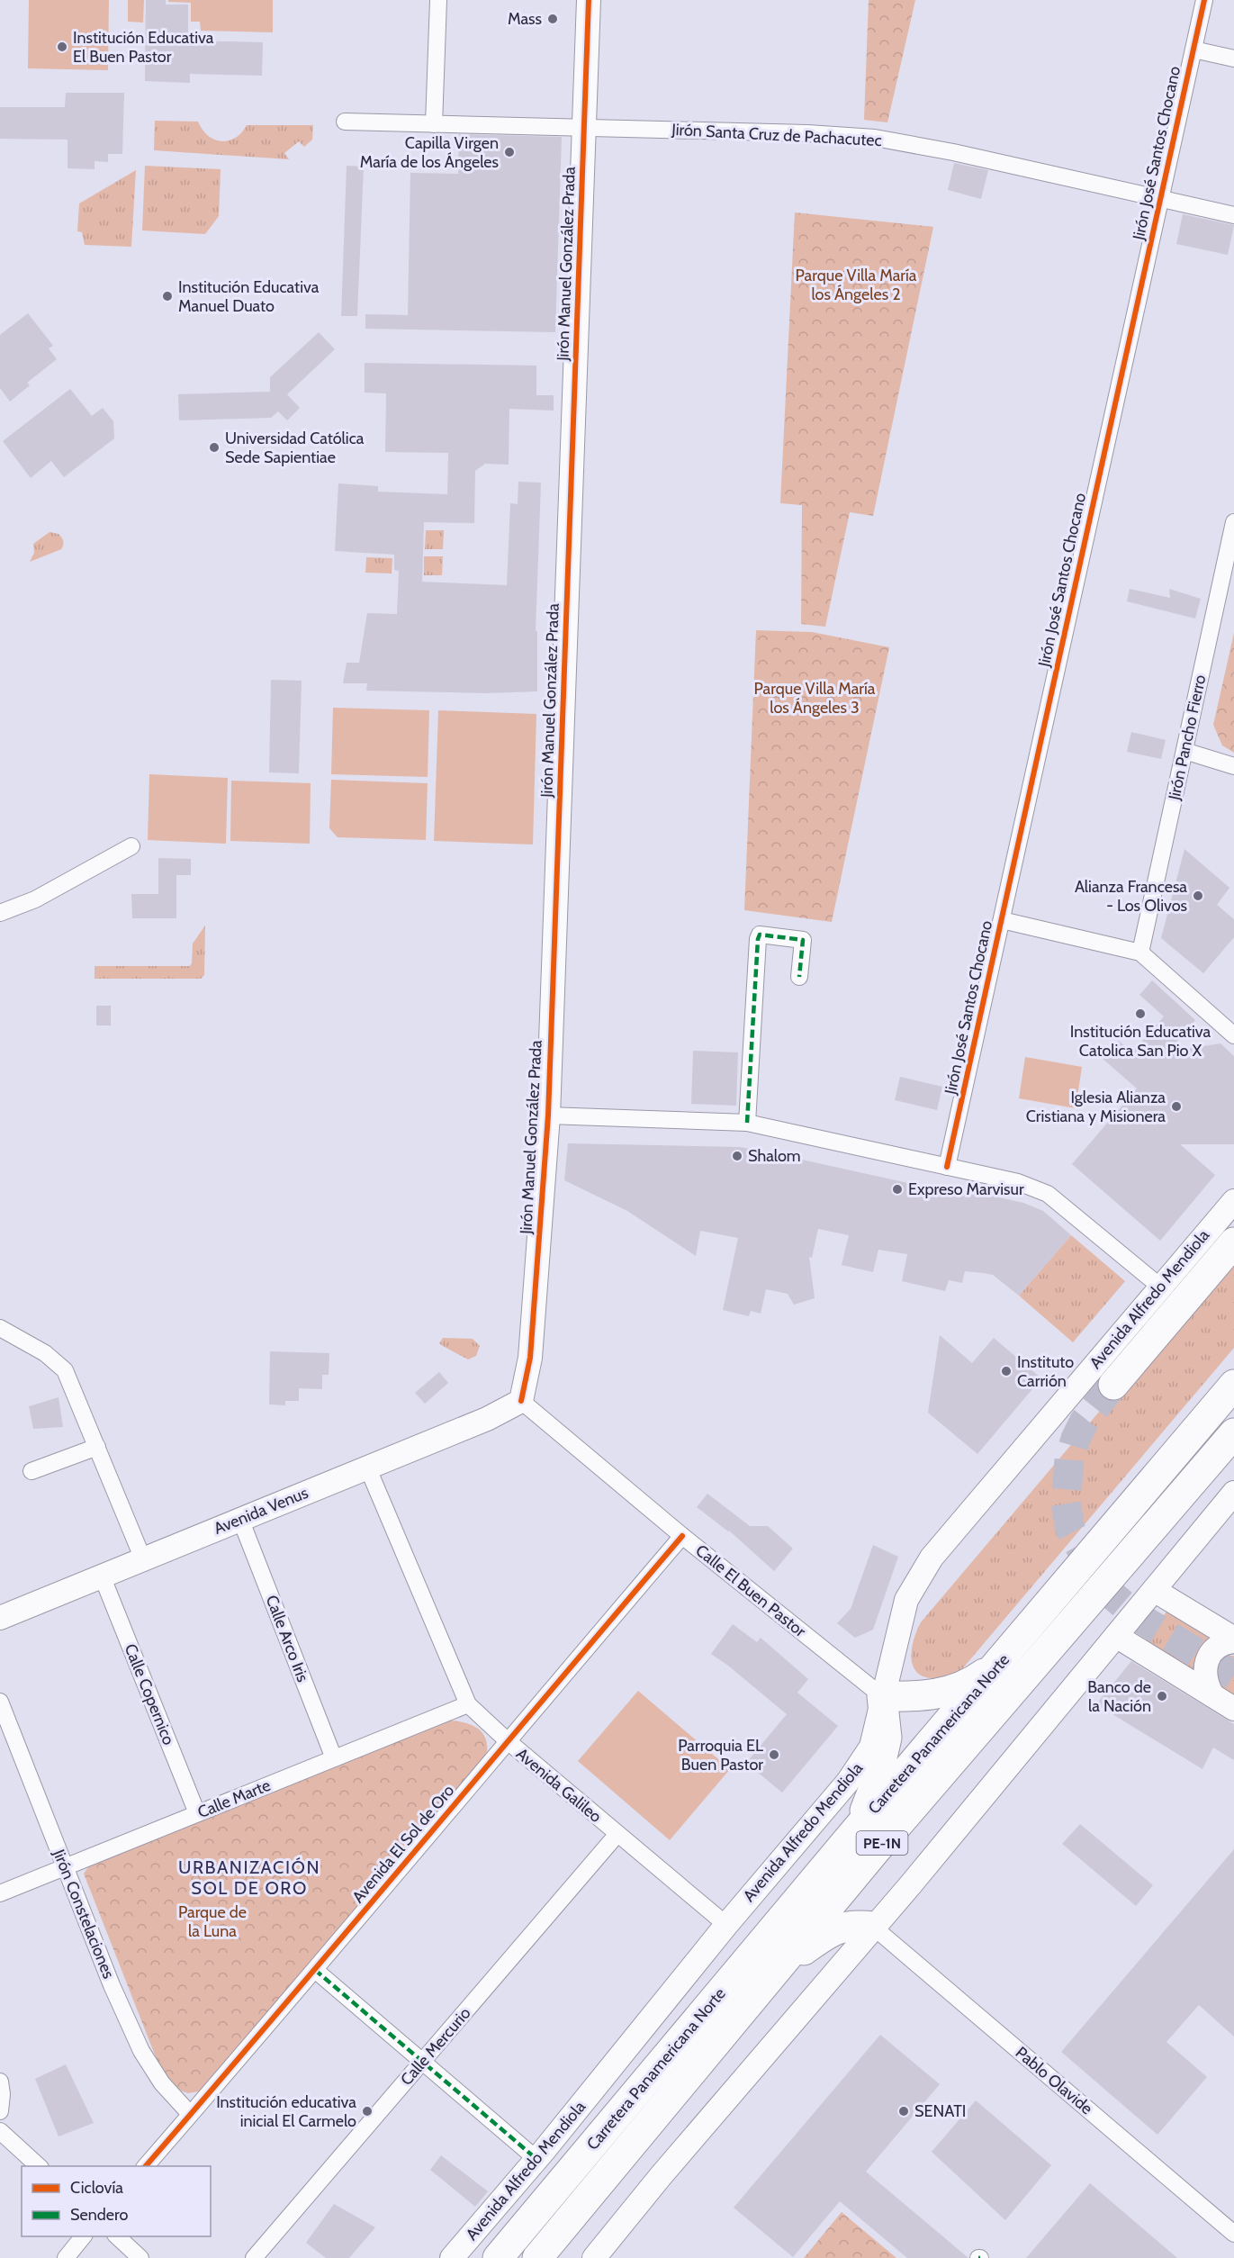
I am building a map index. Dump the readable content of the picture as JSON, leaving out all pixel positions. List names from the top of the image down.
{
  "streets": {
    "highway": ["Carretera Panamericana Norte", "PE-1N"],
    "main road": ["Jirón Manuel González Prada", "Avenida Alfredo Mendiola", "Avenida Venus"],
    "street": [
      "Jirón Santa Cruz de Pachacutec",
      "Jirón José Santos Chocano",
      "Jirón Pancho Fierro",
      "Calle El Buen Pastor",
      "Calle Arco Iris",
      "Calle Copernico",
      "Avenida Galileo",
      "Calle Marte",
      "Avenida El Sol de Oro",
      "Jirón Constelaciones",
      "Calle Mercurio",
      "Pablo Olavide"
    ]
  },
  "crossings": [
    ["Jirón Santa Cruz de Pachacutec", "Jirón José Santos Chocano"],
    ["Jirón Santa Cruz de Pachacutec", "Jirón Manuel González Prada"],
    ["Jirón Manuel González Prada", "Avenida Venus"],
    ["Jirón Manuel González Prada", "Calle El Buen Pastor"],
    ["Avenida Alfredo Mendiola", "Calle El Buen Pastor"],
    ["Avenida Alfredo Mendiola", "Avenida Galileo"],
    ["Avenida Venus", "Calle El Buen Pastor"],
    ["Avenida Venus", "Calle Arco Iris"],
    ["Avenida Venus", "Calle Copernico"],
    ["Avenida Venus", "Avenida Galileo"],
    ["Calle El Buen Pastor", "Avenida El Sol de Oro"],
    ["Calle Arco Iris", "Calle Marte"],
    ["Calle Copernico", "Calle Marte"],
    ["Avenida Galileo", "Calle Marte"],
    ["Avenida Galileo", "Avenida El Sol de Oro"],
    ["Avenida Galileo", "Calle Mercurio"],
    ["Calle Marte", "Jirón Constelaciones"],
    ["Avenida El Sol de Oro", "Jirón Constelaciones"]
  ],
  "districts": ["URBANIZACIÓN SOL DE ORO"],
  "parks": ["Parque Villa María los Ángeles 2", "Parque Villa María los Ángeles 3", "Parque de la Luna"],
  "places": [
    "Mass",
    "Institución Educativa El Buen Pastor",
    "Capilla Virgen María de los Ángeles",
    "Institución Educativa Manuel Duato",
    "Universidad Católica Sede Sapientiae",
    "Alianza Francesa - Los Olivos",
    "Institución Educativa Catolica San Pio X",
    "Iglesia Alianza Cristiana y Misionera",
    "Shalom",
    "Expreso Marvisur",
    "Instituto Carrión",
    "Banco de la Nación",
    "Parroquia EL Buen Pastor",
    "Institución educativa inicial El Carmelo",
    "SENATI"
  ],
  "legend": ["Ciclovía", "Sendero"]
}
